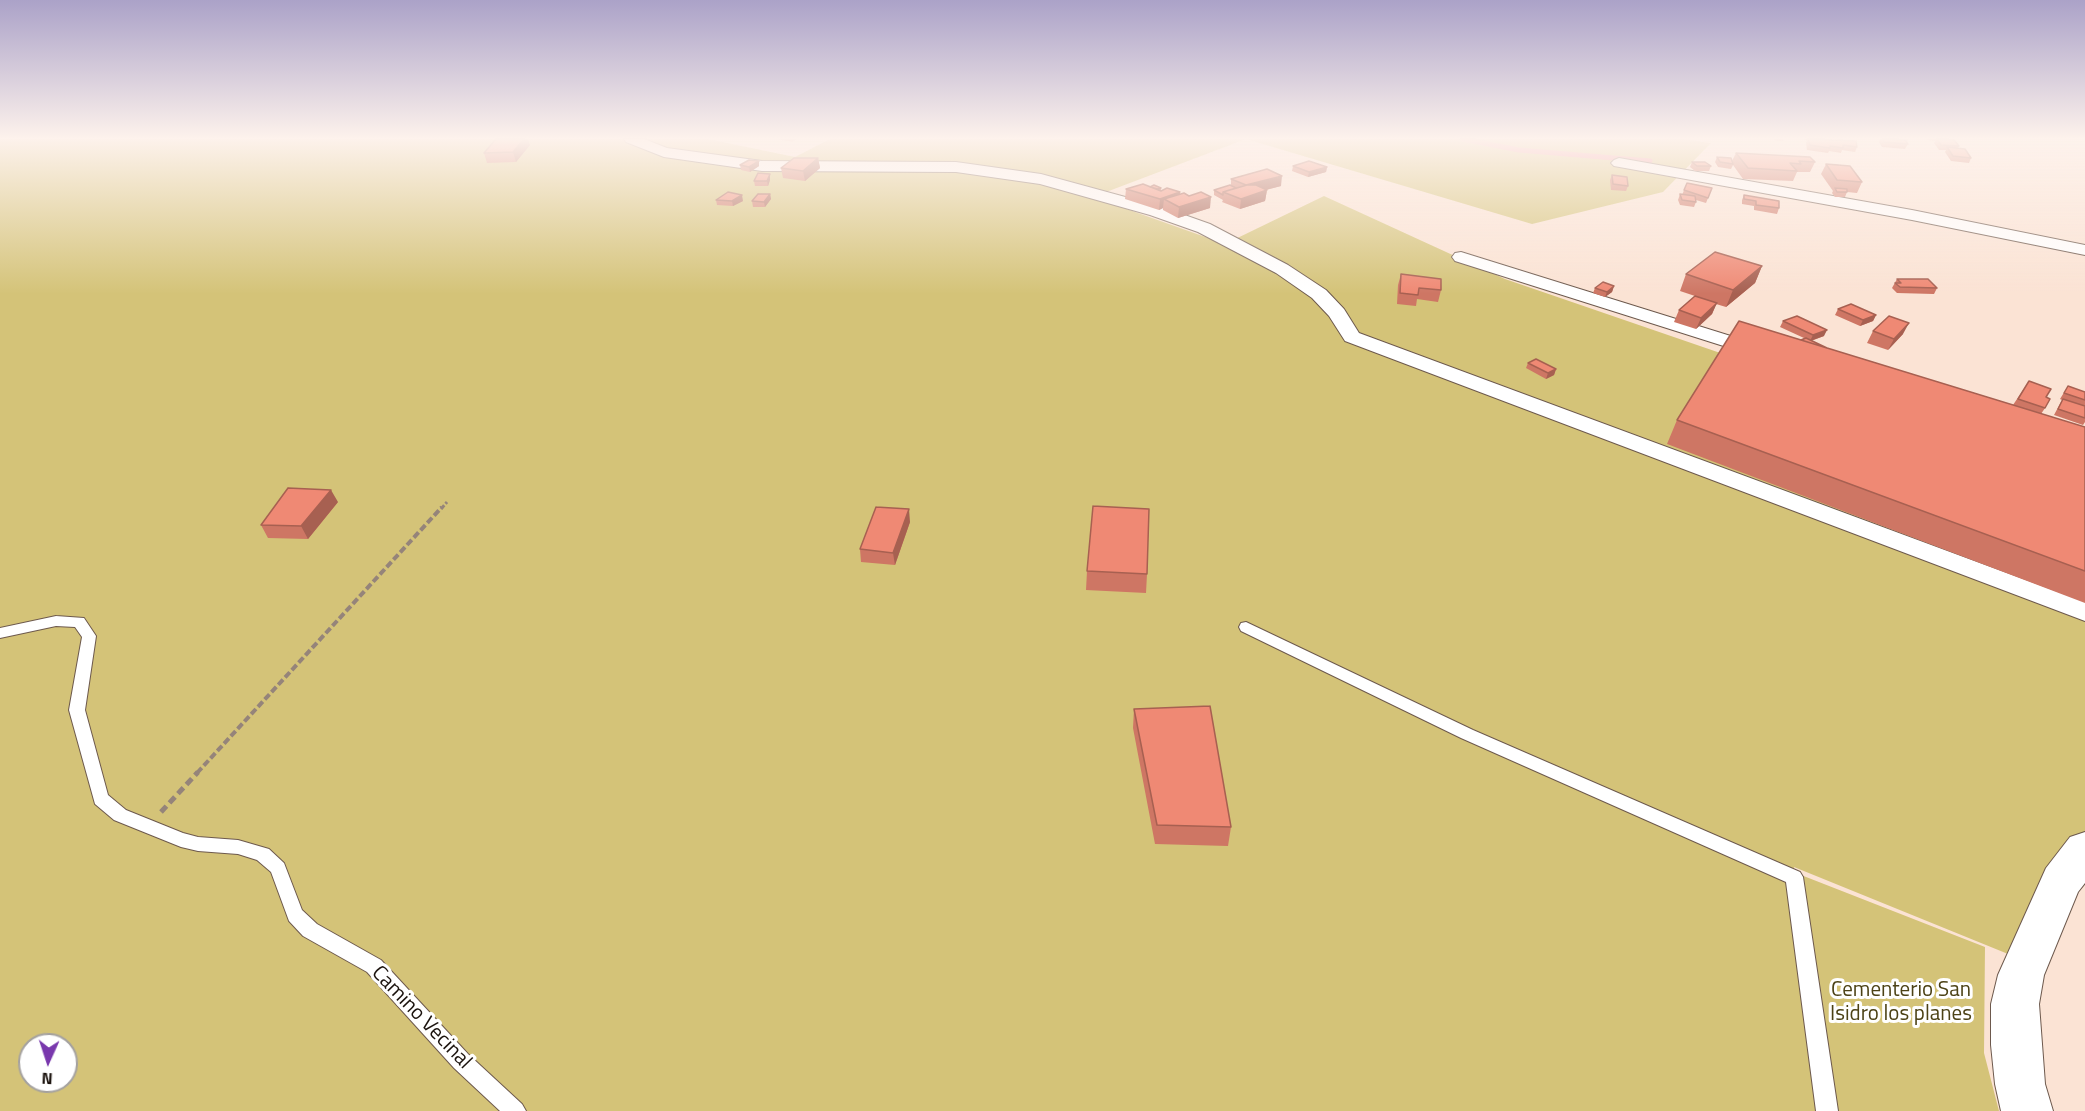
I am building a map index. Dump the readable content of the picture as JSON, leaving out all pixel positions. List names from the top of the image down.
{
  "streets": {
    "lane": ["Camino Vecinal"]
  },
  "parks": ["Cementerio San Isidro los planes"],
  "north": "bottom"
}
